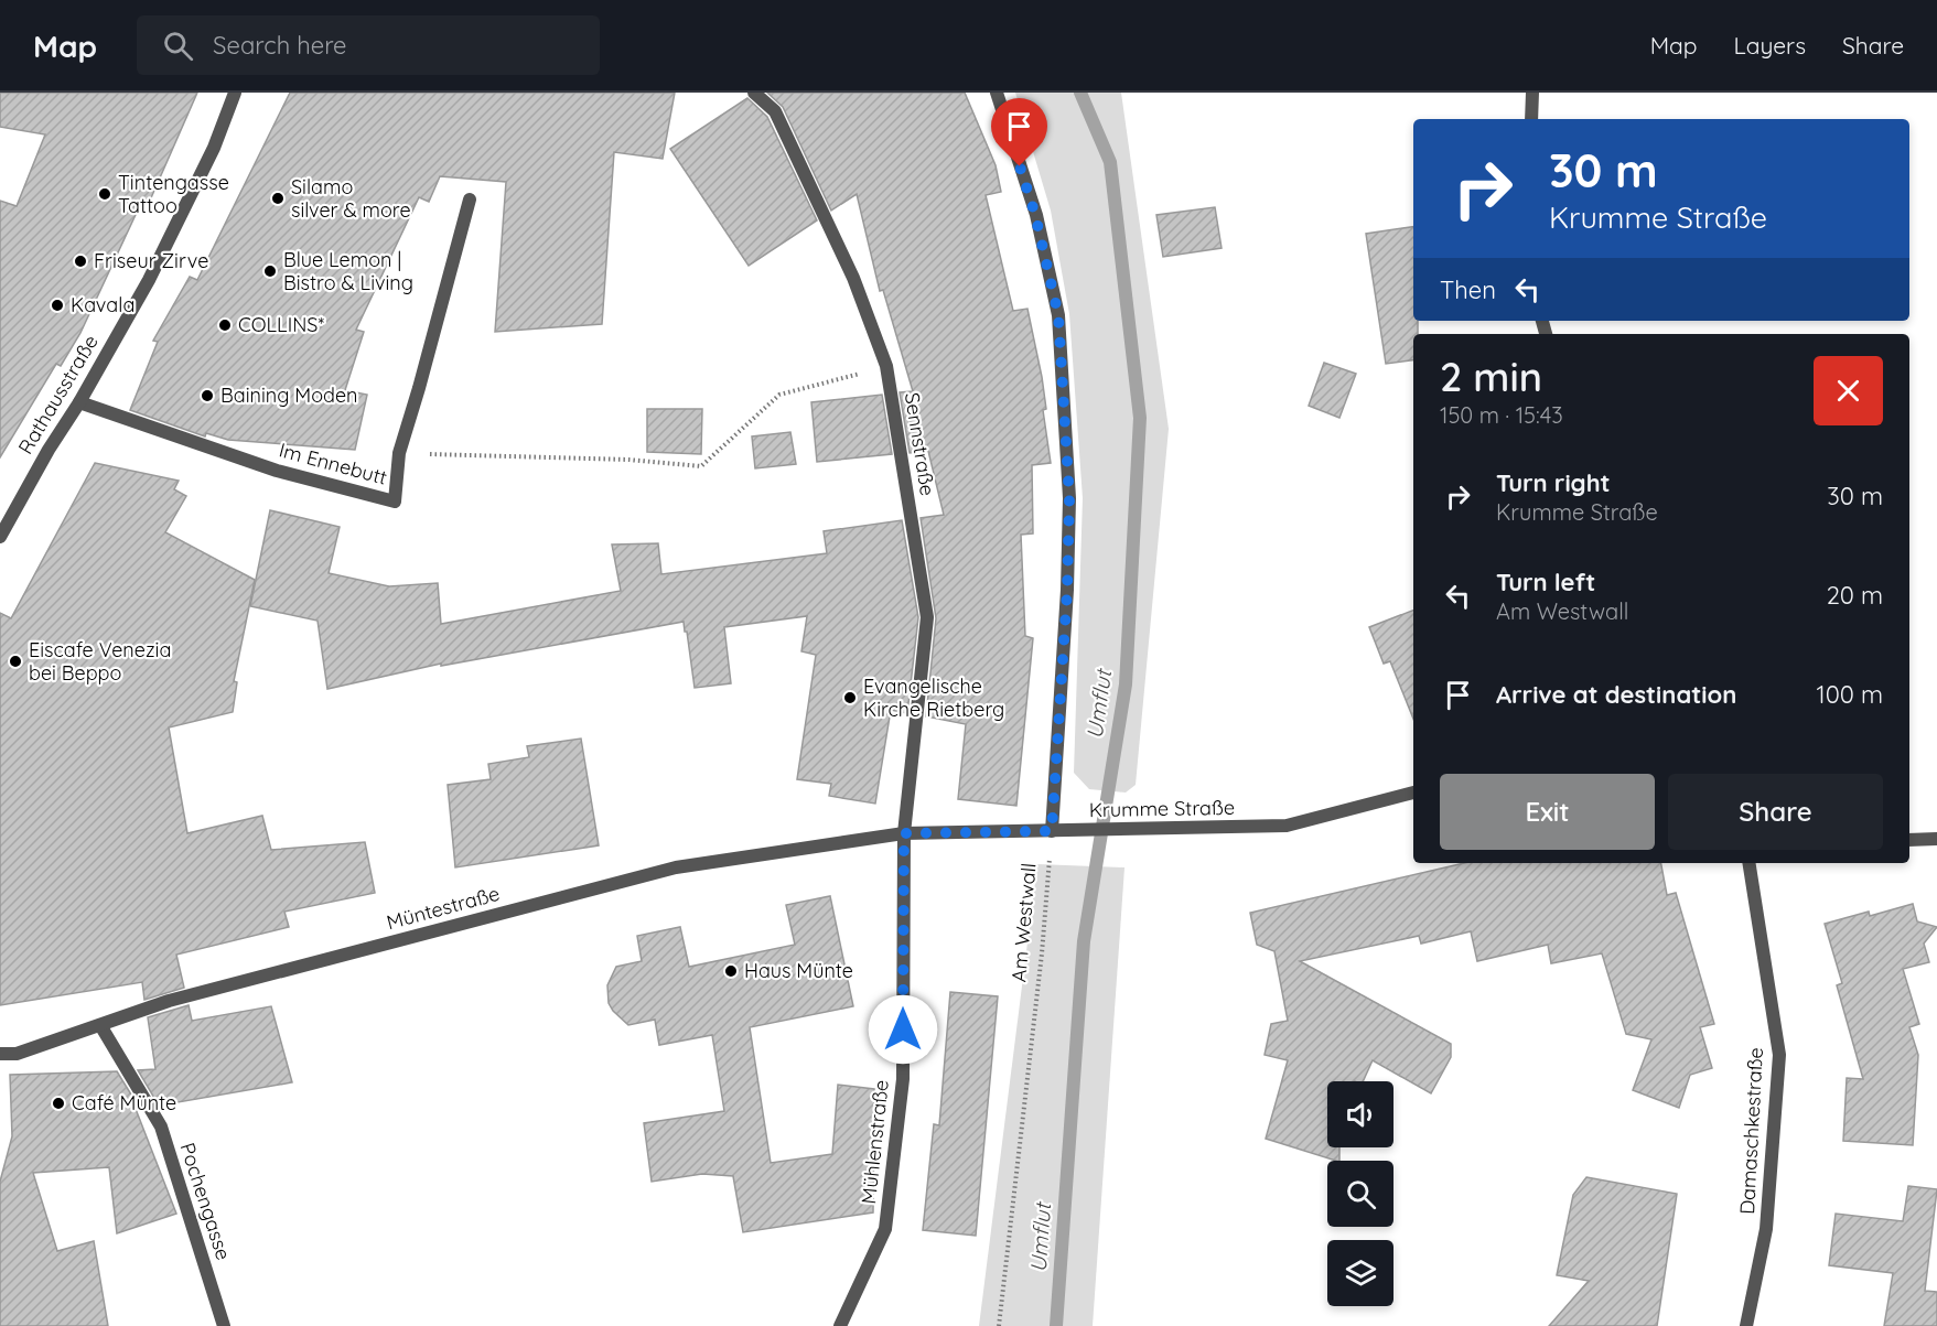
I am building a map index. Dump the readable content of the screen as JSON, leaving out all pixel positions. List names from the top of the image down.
{
  "streets": {
    "street": [
      "Rathausstraße",
      "Sennstraße",
      "Im Ennebutt",
      "Krumme Straße",
      "Müntestraße",
      "Damaschkestraße",
      "Mühlenstraße",
      "Pochengasse"
    ],
    "path": ["Am Westwall"]
  },
  "crossings": [
    ["Rathausstraße", "Im Ennebutt"],
    ["Sennstraße", "Krumme Straße"],
    ["Sennstraße", "Müntestraße"],
    ["Sennstraße", "Mühlenstraße"],
    ["Krumme Straße", "Müntestraße"],
    ["Krumme Straße", "Am Westwall"],
    ["Krumme Straße", "Mühlenstraße"],
    ["Müntestraße", "Mühlenstraße"],
    ["Müntestraße", "Pochengasse"]
  ],
  "water": ["Umflut"],
  "places": [
    "Tintengasse Tattoo",
    "Silamo silver & more",
    "Friseur Zirve",
    "Blue Lemon | Bistro & Living",
    "Kavala",
    "COLLINS*",
    "Baining Moden",
    "Eiscafe Venezia bei Beppo",
    "Evangelische Kirche Rietberg",
    "Haus Münte",
    "Café Münte"
  ],
  "page": {
    "header": "Map",
    "search": "Search here",
    "nav": ["Map", "Layers", "Share"],
    "turn": ["30 m", "Krumme Straße"],
    "then": "Then",
    "heading": ["2 min", "150 m · 15:43"],
    "list": [
      {
        "name": "Turn right",
        "note": "Krumme Straße",
        "value": "30 m"
      },
      {
        "name": "Turn left",
        "note": "Am Westwall",
        "value": "20 m"
      },
      {
        "name": "Arrive at destination",
        "value": "100 m"
      }
    ],
    "buttons": ["Exit", "Share"]
  }
}
